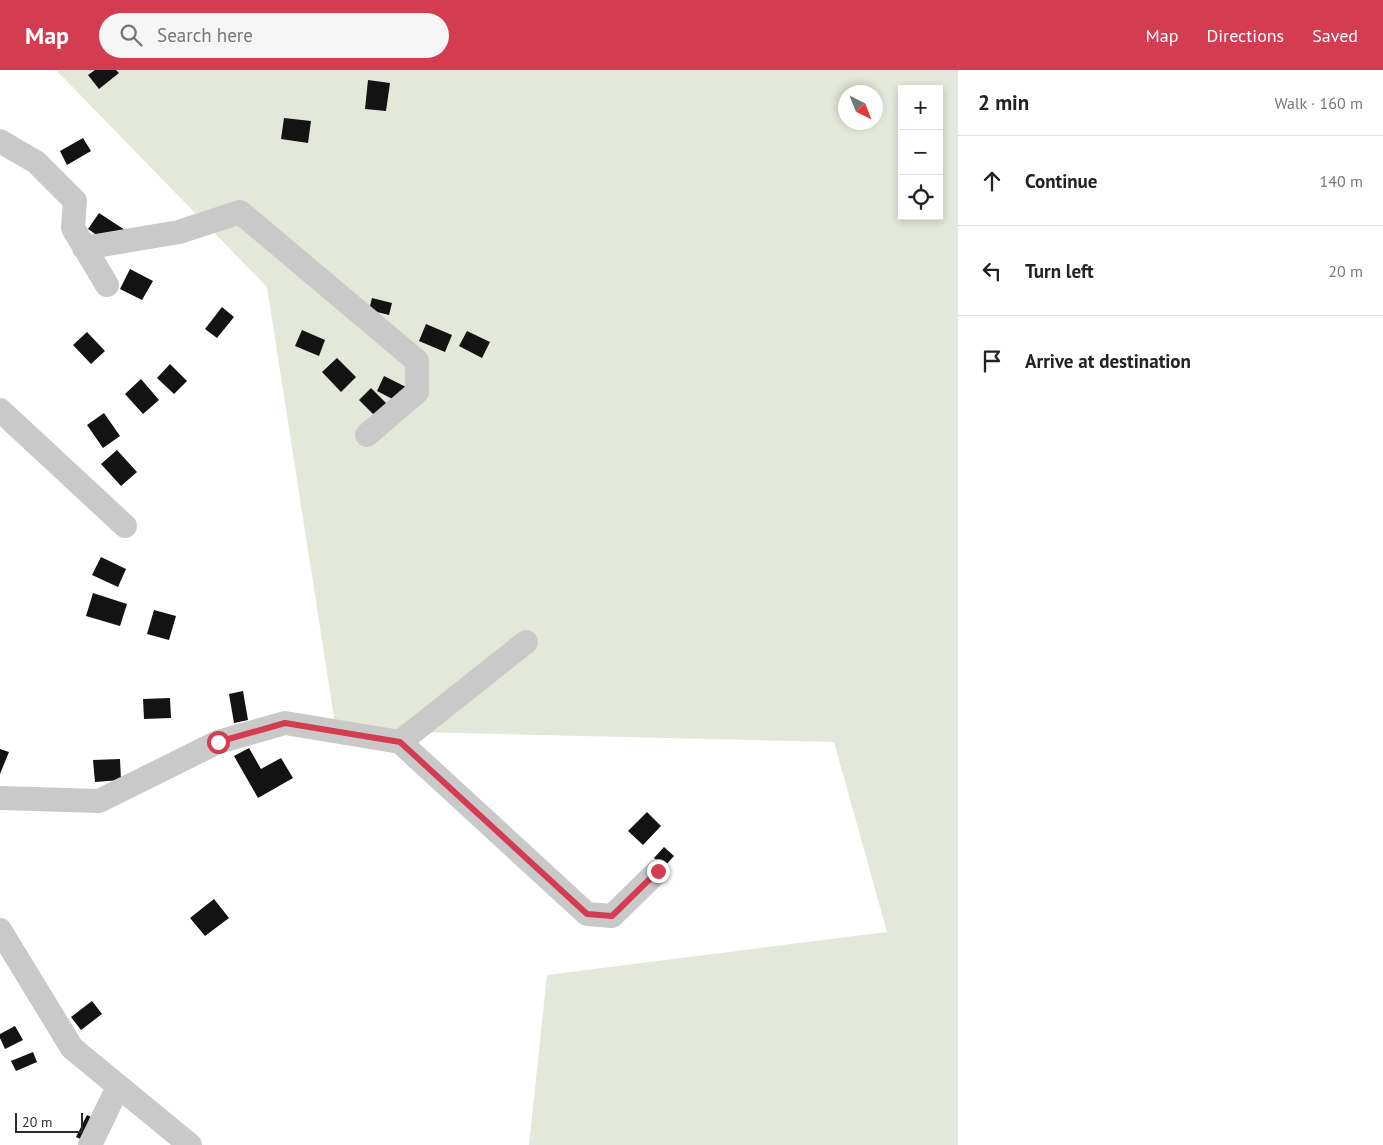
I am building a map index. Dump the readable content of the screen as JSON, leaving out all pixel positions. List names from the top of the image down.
{
  "scale_bar": "20 m",
  "north": "bottom right",
  "page": {
    "header": "Map",
    "search": "Search here",
    "nav": ["Map", "Directions", "Saved"],
    "heading": ["2 min", "Walk · 160 m"],
    "map_buttons": ["+", "−"],
    "list": [
      ["Continue", "140 m"],
      ["Turn left", "20 m"],
      "Arrive at destination"
    ],
    "scale": "20 m"
  }
}
